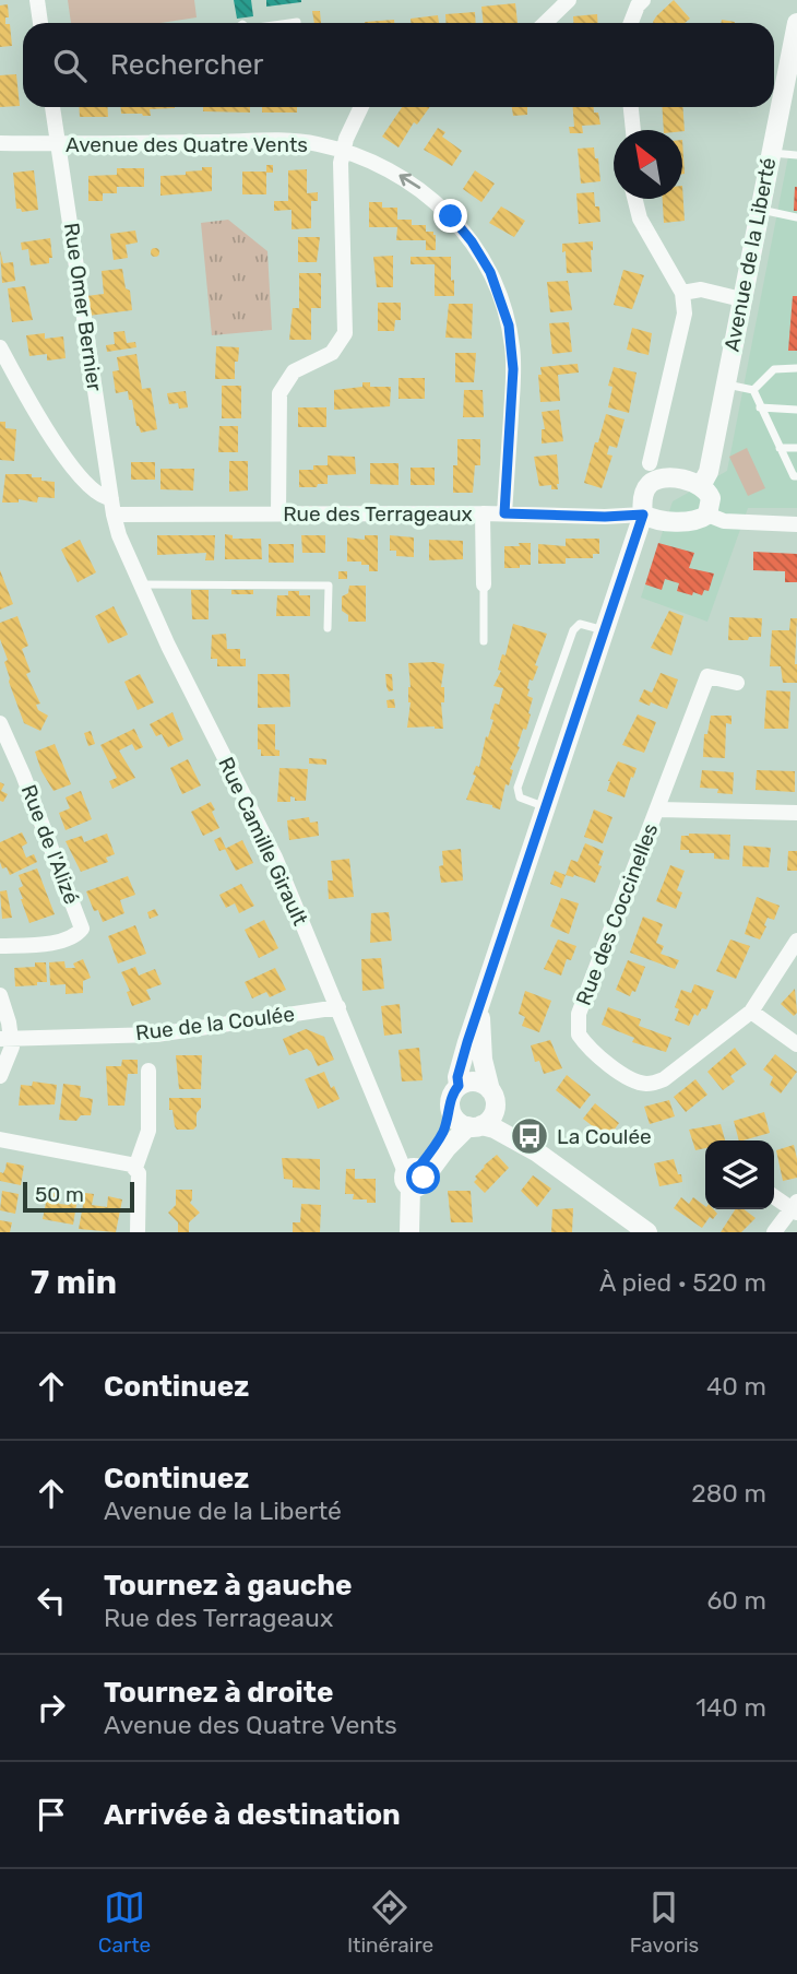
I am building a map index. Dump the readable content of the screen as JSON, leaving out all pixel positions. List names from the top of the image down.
{
  "streets": {
    "street": [
      "Avenue des Quatre Vents",
      "Avenue de la Liberté",
      "Rue Omer Bernier",
      "Rue des Terrageaux",
      "Rue Camille Girault",
      "Rue de l'Alizé",
      "Rue des Coccinelles",
      "Rue de la Coulée"
    ]
  },
  "crossings": [
    ["Avenue des Quatre Vents", "Rue Omer Bernier"],
    ["Avenue des Quatre Vents", "Rue des Terrageaux"],
    ["Rue Omer Bernier", "Rue des Terrageaux"],
    ["Rue Omer Bernier", "Rue Camille Girault"],
    ["Rue des Terrageaux", "Rue Camille Girault"],
    ["Rue Camille Girault", "Rue de la Coulée"]
  ],
  "one_way": ["Avenue des Quatre Vents"],
  "places": {
    "bus stop": ["La Coulée"]
  },
  "scale_bar": "50 m",
  "north": "top left",
  "page": {
    "search": "Rechercher",
    "scale": "50 m",
    "heading": ["7 min", "À pied · 520 m"],
    "list": [
      ["Continuez", "40 m"],
      ["Continuez", "Avenue de la Liberté", "280 m"],
      ["Tournez à gauche", "Rue des Terrageaux", "60 m"],
      ["Tournez à droite", "Avenue des Quatre Vents", "140 m"],
      "Arrivée à destination"
    ],
    "nav": ["Carte", "Itinéraire", "Favoris"]
  }
}
